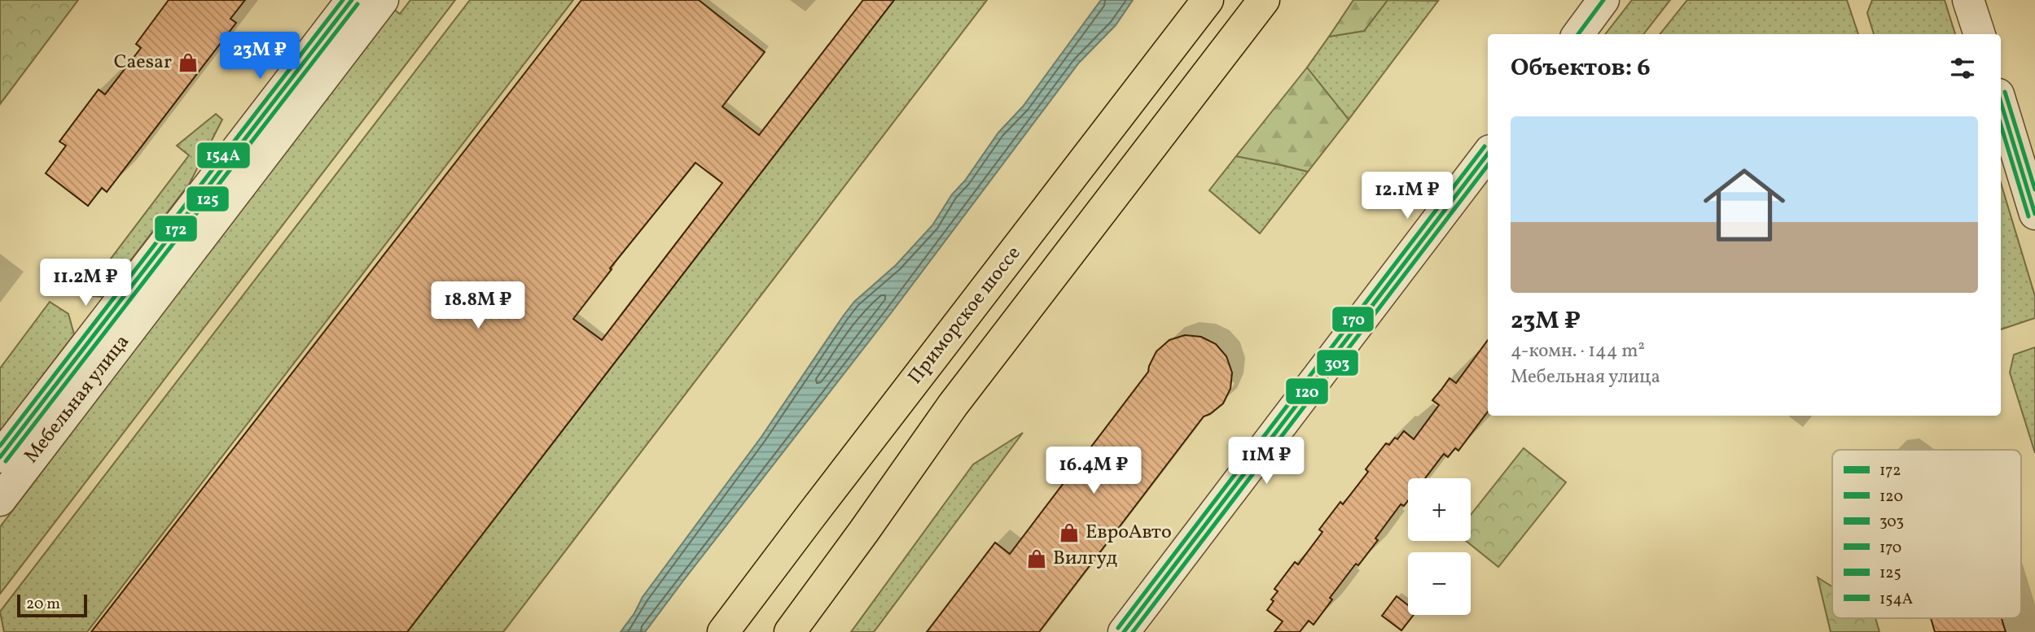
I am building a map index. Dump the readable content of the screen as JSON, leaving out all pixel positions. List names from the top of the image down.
{
  "streets": {
    "main road": ["Приморское шоссе"],
    "street": ["Мебельная улица"]
  },
  "places": {
    "shop": ["Caesar", "ЕвроАвто", "Вилгуд"]
  },
  "lines": [
    "transit line 172",
    "transit line 120",
    "transit line 154А",
    "transit line 125",
    "transit line 170",
    "transit line 303"
  ],
  "legend": [
    "172",
    "120",
    "303",
    "170",
    "125",
    "154А"
  ],
  "scale_bar": "20 m",
  "page": {
    "price": [
      "23M ₽",
      "12.1M ₽",
      "11.2M ₽",
      "18.8M ₽",
      "11M ₽",
      "16.4M ₽"
    ],
    "heading": "Объектов: 6",
    "list": [
      {
        "name": "23M ₽",
        "note": "4-комн. · 144 m² · Мебельная улица"
      }
    ],
    "map_buttons": ["+", "−"],
    "scale": "20 m"
  }
}
